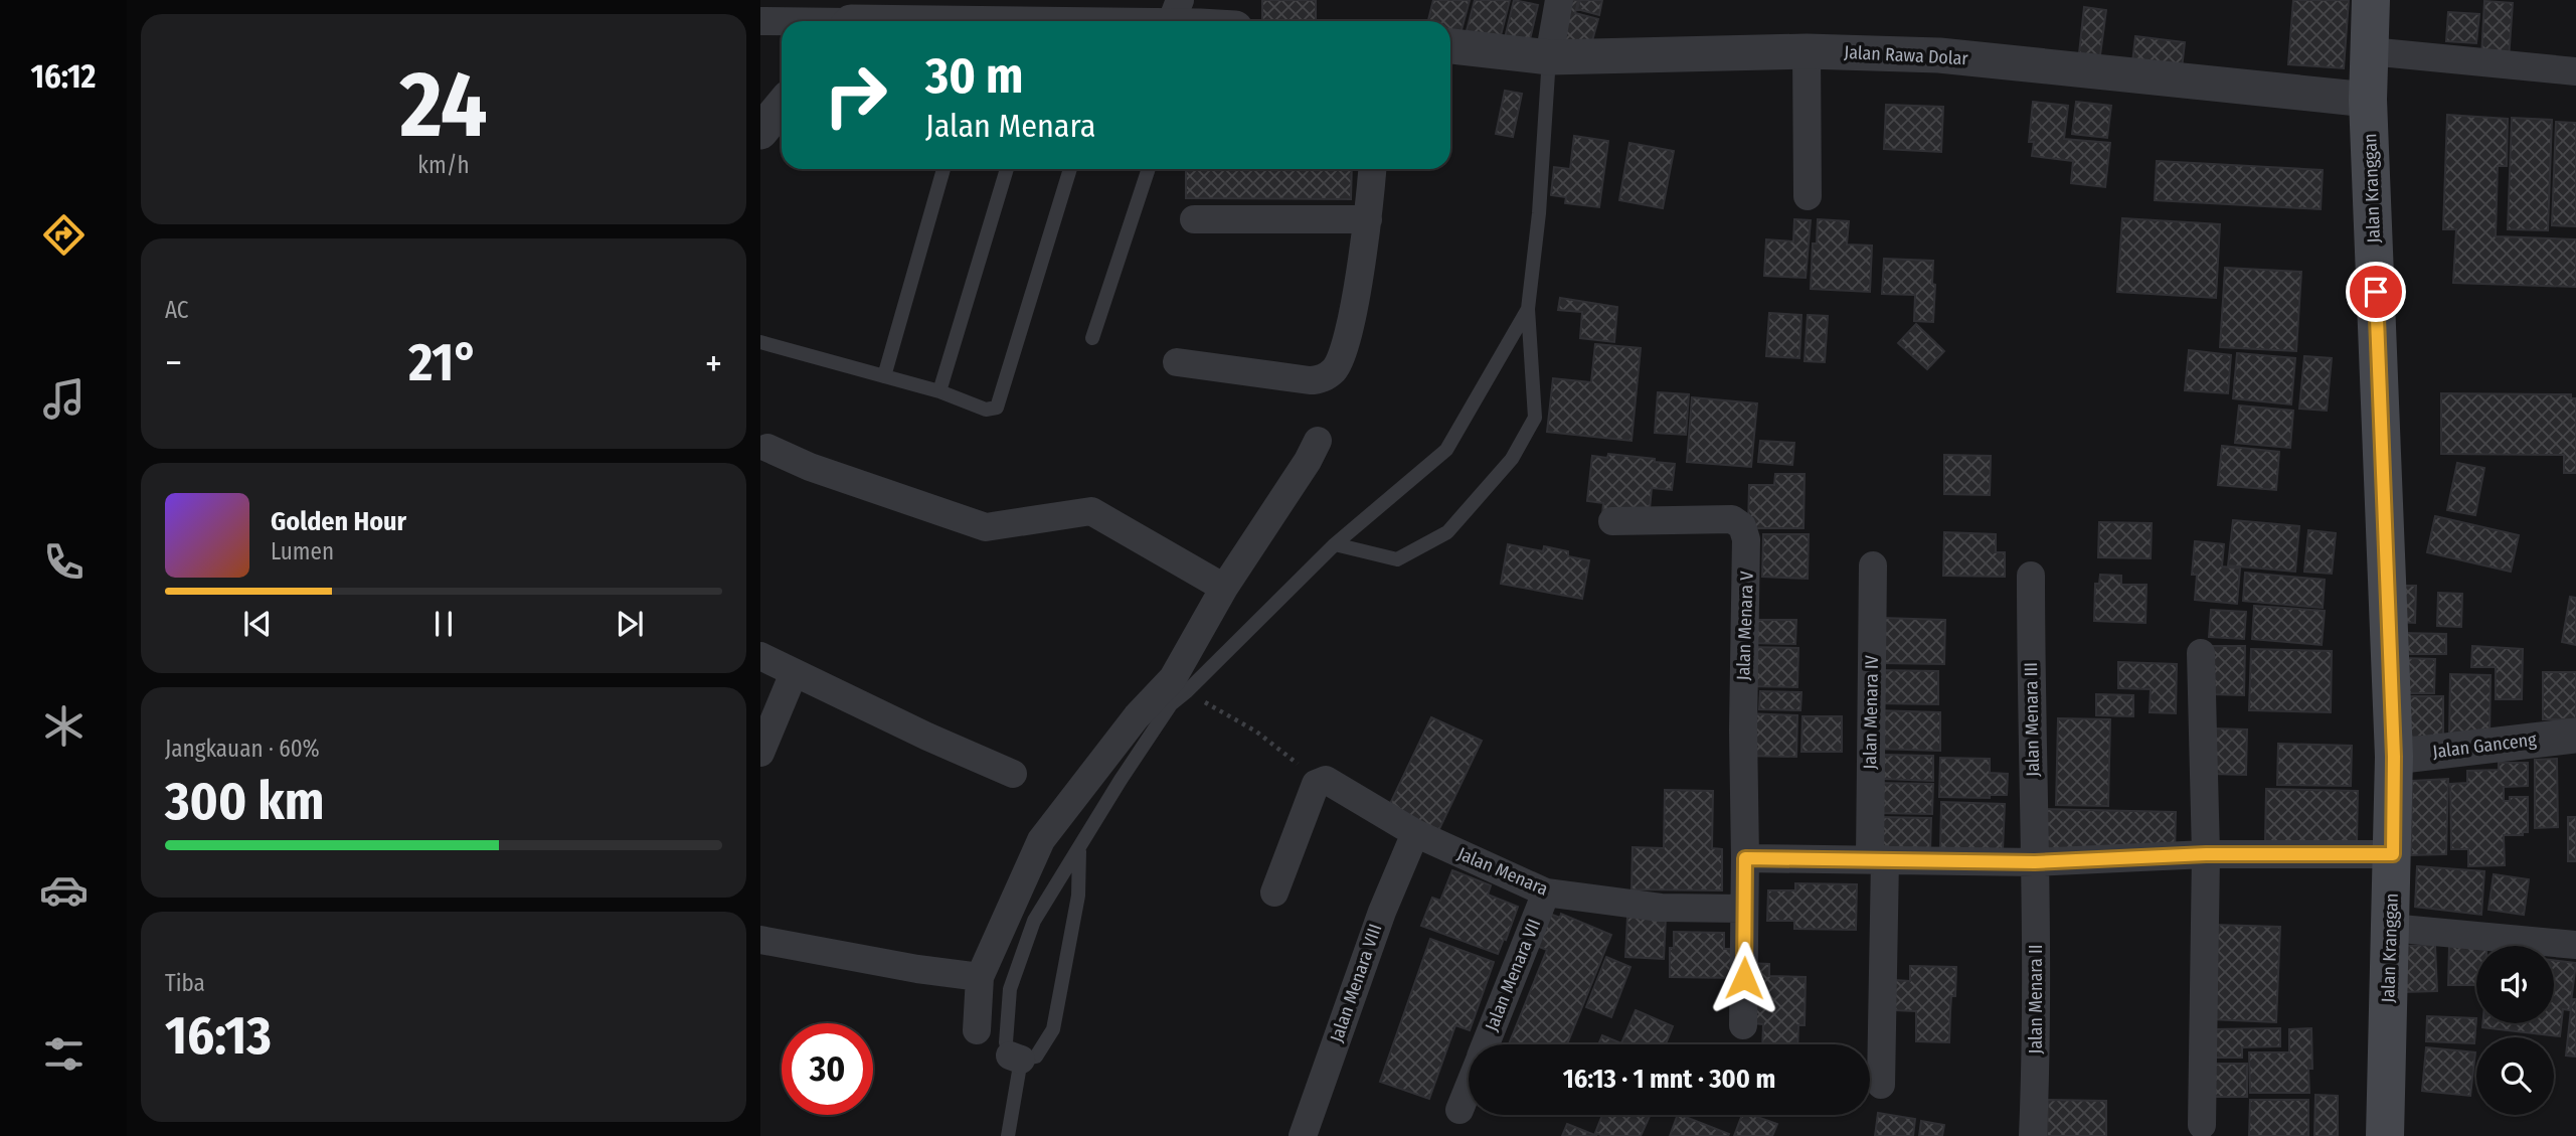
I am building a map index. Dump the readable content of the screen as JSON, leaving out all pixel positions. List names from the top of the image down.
{
  "streets": {
    "main road": ["Jalan Kranggan"],
    "street": [
      "Jalan Rawa Dolar",
      "Jalan Menara V",
      "Jalan Menara IV",
      "Jalan Menara III",
      "Jalan Ganceng",
      "Jalan Menara",
      "Jalan Menara VII",
      "Jalan Menara VIII",
      "Jalan Menara II"
    ]
  },
  "crossings": [
    ["Jalan Rawa Dolar", "Jalan Kranggan"],
    ["Jalan Kranggan", "Jalan Ganceng"],
    ["Jalan Menara V", "Jalan Menara"],
    ["Jalan Menara III", "Jalan Menara II"],
    ["Jalan Menara", "Jalan Menara VII"],
    ["Jalan Menara", "Jalan Menara VIII"]
  ],
  "page": {
    "tabs": "16:12",
    "tile": [
      ["24", "km/h"],
      "AC",
      ["Jangkauan · 60%", "300 km"],
      ["Tiba", "16:13"]
    ],
    "turn": ["30 m", "Jalan Menara"],
    "heat": ["−", "21°", "+"],
    "song": ["Golden Hour", "Lumen"],
    "limit": "30",
    "trip": "16:13 · 1 mnt · 300 m"
  }
}
